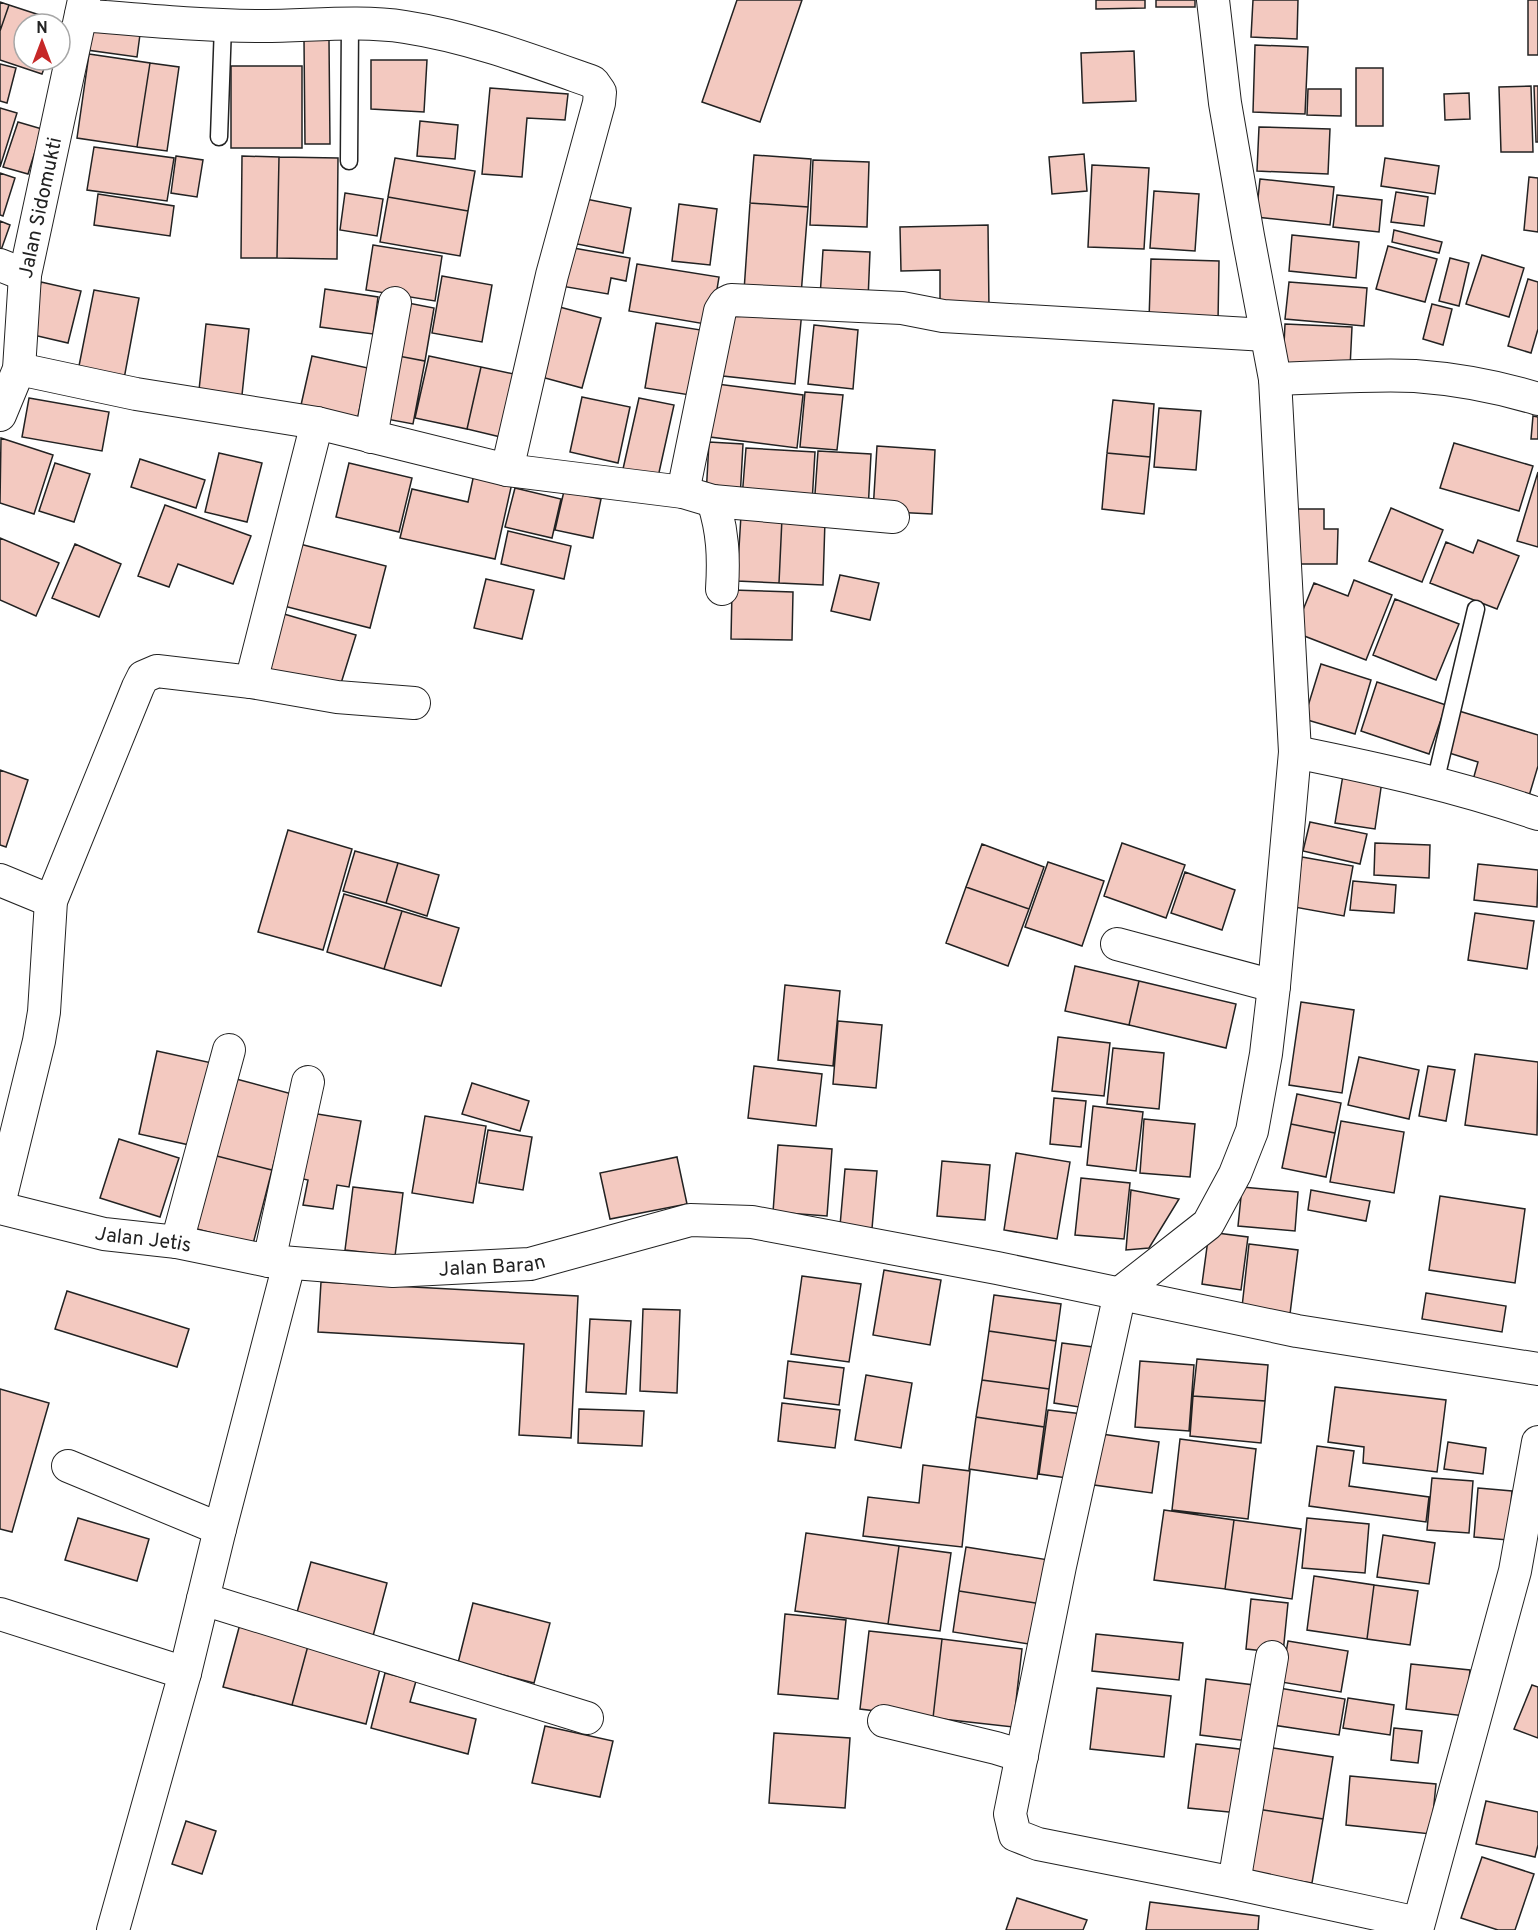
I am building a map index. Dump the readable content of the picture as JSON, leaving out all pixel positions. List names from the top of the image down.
{
  "streets": {
    "street": ["Jalan Sidomukti", "Jalan Jetis", "Jalan Baran"]
  },
  "crossings": [
    ["Jalan Jetis", "Jalan Baran"]
  ],
  "north": "top"
}
